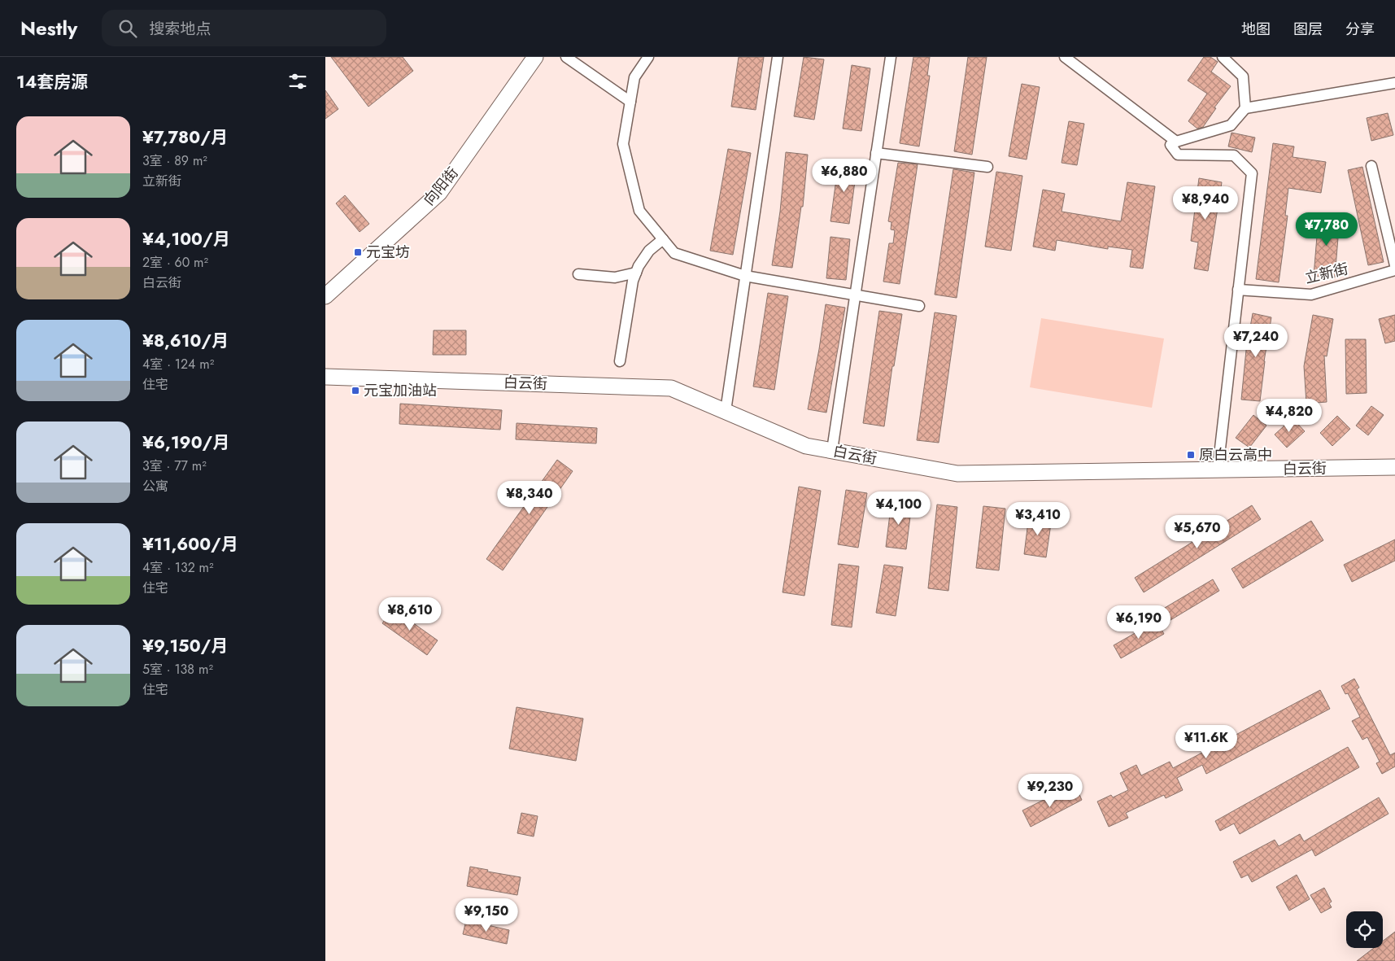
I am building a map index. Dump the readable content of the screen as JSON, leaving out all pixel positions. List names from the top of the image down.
{
  "streets": {
    "main road": ["向阳街", "白云街"],
    "street": ["立新街"]
  },
  "places": {
    "transit": ["元宝坊", "元宝加油站", "原白云高中"]
  },
  "page": {
    "header": "Nestly",
    "search": "搜索地点",
    "nav": ["地图", "图层", "分享"],
    "heading": "14套房源",
    "list": [
      {
        "name": "¥7,780/月",
        "note": "3室 · 89 m² · 立新街"
      },
      {
        "name": "¥4,100/月",
        "note": "2室 · 60 m² · 白云街"
      },
      {
        "name": "¥8,610/月",
        "note": "4室 · 124 m² · 住宅"
      },
      {
        "name": "¥6,190/月",
        "note": "3室 · 77 m² · 公寓"
      },
      {
        "name": "¥11,600/月",
        "note": "4室 · 132 m² · 住宅"
      },
      {
        "name": "¥9,150/月",
        "note": "5室 · 138 m² · 住宅"
      }
    ],
    "price": [
      "¥6,880",
      "¥8,940",
      "¥7,780",
      "¥7,240",
      "¥4,820",
      "¥8,340",
      "¥4,100",
      "¥3,410",
      "¥5,670",
      "¥8,610",
      "¥6,190",
      "¥11.6K",
      "¥9,230",
      "¥9,150"
    ]
  }
}
